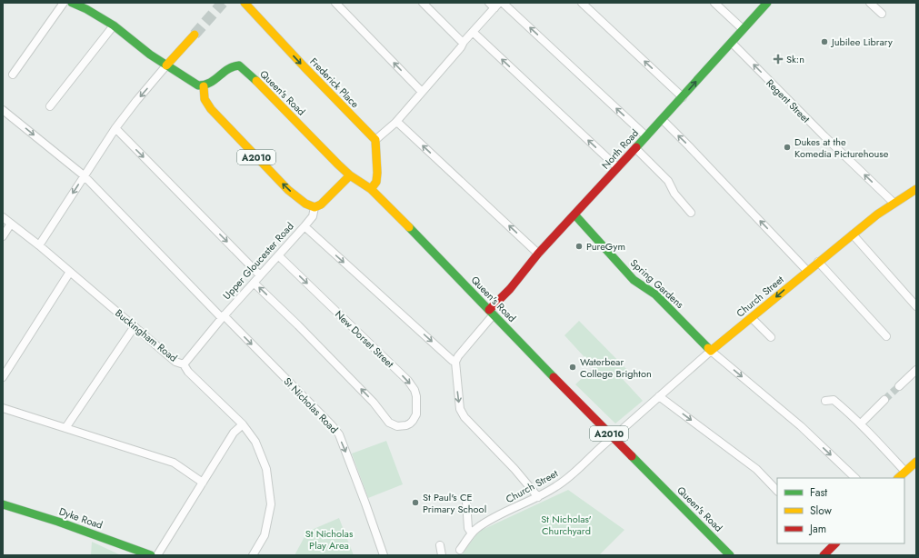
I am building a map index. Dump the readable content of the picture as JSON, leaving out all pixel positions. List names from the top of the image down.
{
  "streets": {
    "main road": [
      "Frederick Place",
      "Queen's Road",
      "North Road",
      "A2010",
      "Spring Gardens",
      "Church Street",
      "Dyke Road"
    ],
    "street": [
      "Regent Street",
      "Upper Gloucester Road",
      "Buckingham Road",
      "New Dorset Street",
      "St Nicholas Road"
    ]
  },
  "crossings": [
    ["Queen's Road", "North Road"],
    ["Queen's Road", "A2010"],
    ["Queen's Road", "Church Street"],
    ["Regent Street", "North Road"],
    ["Regent Street", "Church Street"],
    ["North Road", "Spring Gardens"],
    ["A2010", "Upper Gloucester Road"],
    ["Upper Gloucester Road", "Buckingham Road"],
    ["Upper Gloucester Road", "New Dorset Street"],
    ["Upper Gloucester Road", "St Nicholas Road"],
    ["Spring Gardens", "Church Street"]
  ],
  "one_way": ["Frederick Place", "Regent Street", "St Nicholas Road"],
  "parks": ["St Nicholas' Churchyard", "St Nicholas Play Area"],
  "places": {
    "other": [
      "Jubilee Library",
      "Dukes at the Komedia Picturehouse",
      "PureGym",
      "Waterbear College Brighton",
      "St Paul's CE Primary School"
    ],
    "health": ["Sk:n"]
  },
  "legend": ["Fast", "Slow", "Jam"]
}
